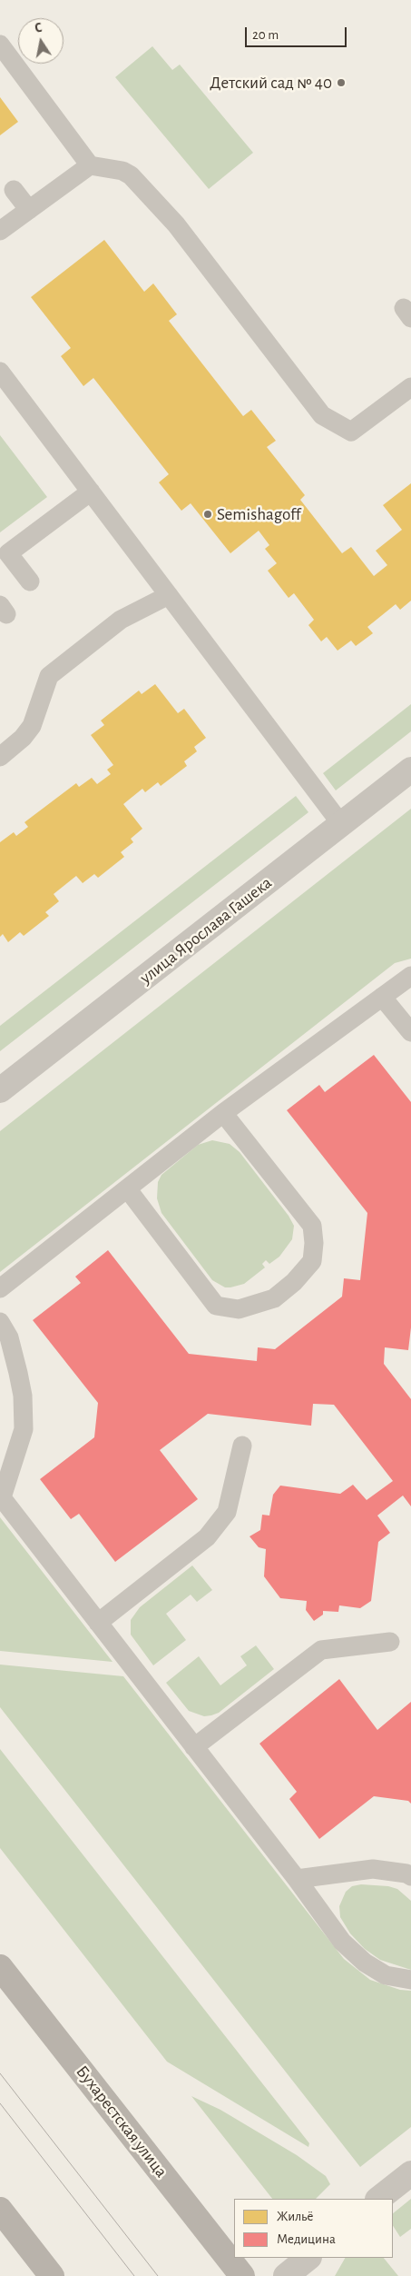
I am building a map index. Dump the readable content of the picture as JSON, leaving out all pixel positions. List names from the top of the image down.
{
  "streets": {
    "street": ["улица Ярослава Гашека", "Бухарестская улица"]
  },
  "places": ["Детский сад № 40", "Semishagoff"],
  "legend": ["Жильё", "Медицина"],
  "scale_bar": "20 m",
  "north": "top"
}
